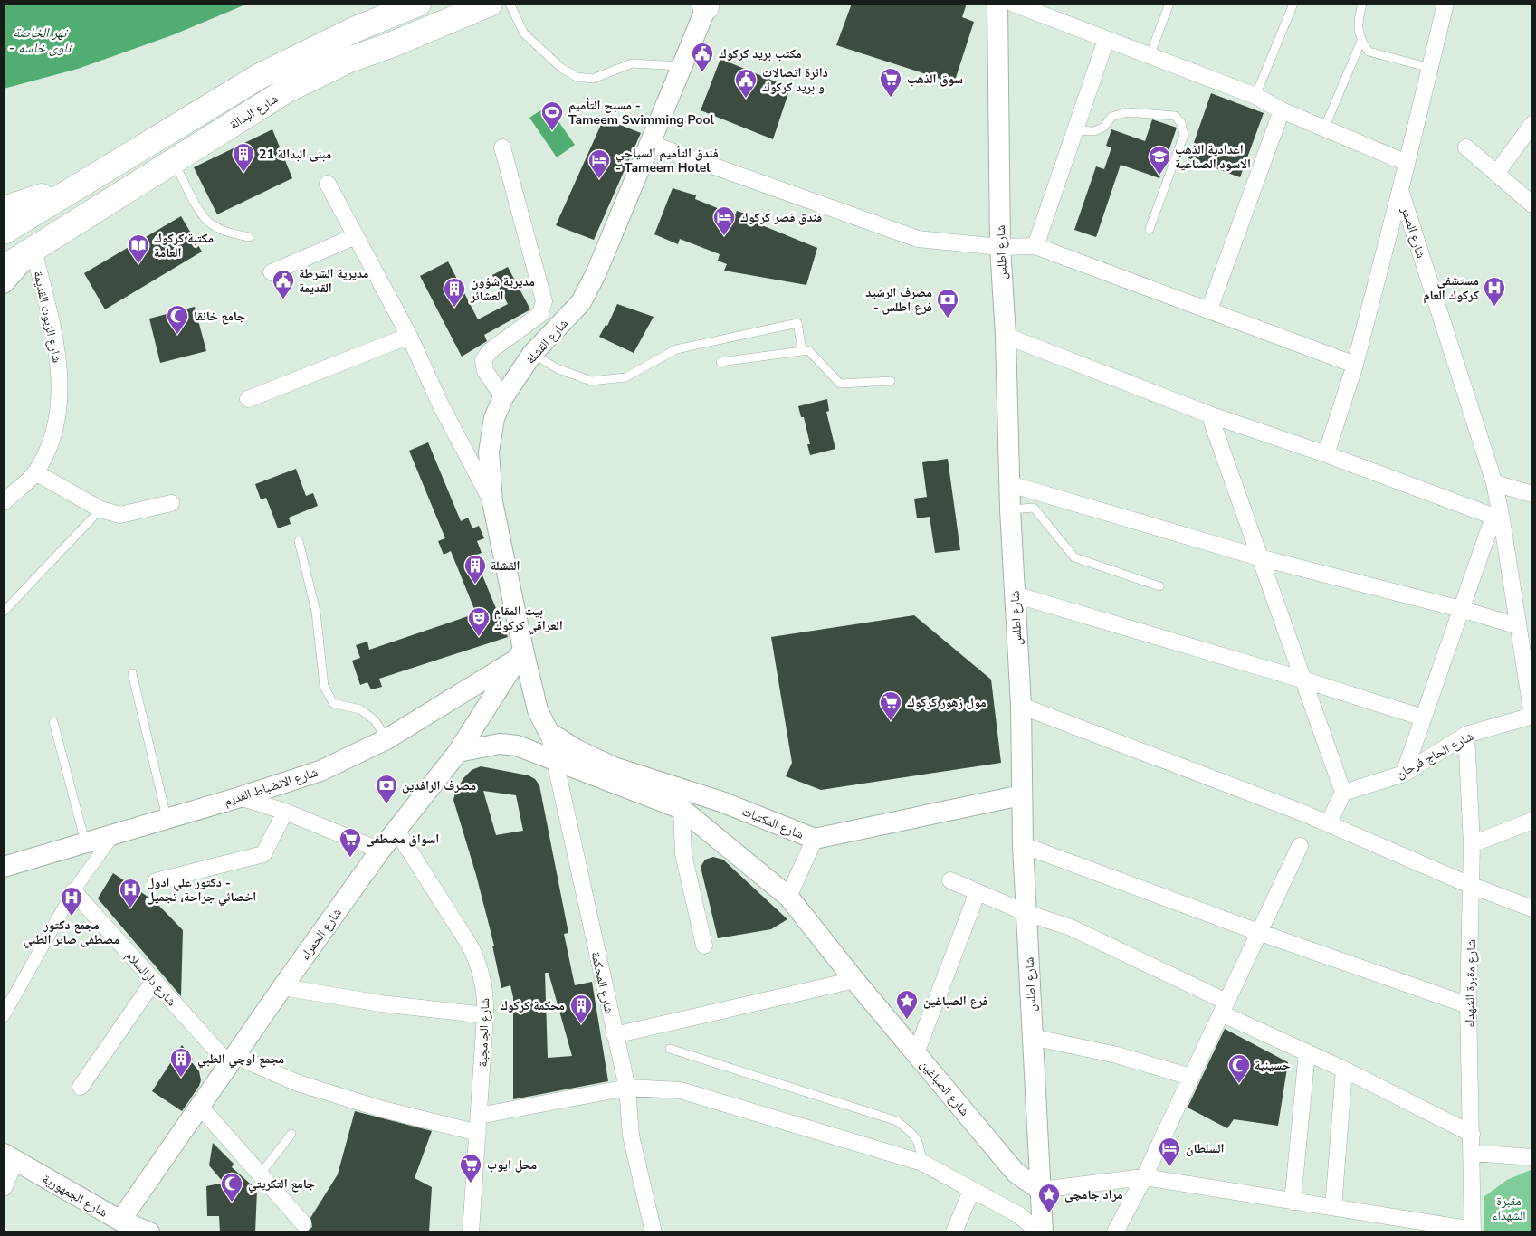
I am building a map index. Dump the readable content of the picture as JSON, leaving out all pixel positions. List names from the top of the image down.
{
  "streets": {
    "main road": ["شارع البدالة"],
    "street": [
      "شارع الصفر",
      "شارع اطلس",
      "شارع الزيوت القديمة",
      "شارع القشلة",
      "شارع الحاج فرحان",
      "شارع الانضباط القديم",
      "شارع المكتبات",
      "شارع الحمراء",
      "شارع دارالسلام",
      "شارع المحكمة",
      "شارع مقبرة الشهداء",
      "شارع الجامجية",
      "شارع الصباغين",
      "شارع الجمهورية"
    ]
  },
  "crossings": [
    ["شارع البدالة", "شارع الزيوت القديمة"],
    ["شارع الصفر", "شارع الحاج فرحان"],
    ["شارع اطلس", "شارع المكتبات"],
    ["شارع اطلس", "شارع الصباغين"],
    ["شارع القشلة", "شارع الانضباط القديم"],
    ["شارع القشلة", "شارع المكتبات"],
    ["شارع القشلة", "شارع الحمراء"],
    ["شارع القشلة", "شارع المحكمة"],
    ["شارع الحاج فرحان", "شارع مقبرة الشهداء"],
    ["شارع الانضباط القديم", "شارع الحمراء"],
    ["شارع المكتبات", "شارع المحكمة"],
    ["شارع الحمراء", "شارع دارالسلام"],
    ["شارع الحمراء", "شارع الجامجية"],
    ["شارع الحمراء", "شارع الجمهورية"]
  ],
  "water": ["نهر الخاصة - ئاوی خاسە"],
  "parks": ["مقبرة الشهداء"],
  "places": {
    "public building": ["مكتب بريد كركوك", "دائرة اتصالات و بريد كركوك", "مديرية الشرطة القديمة"],
    "supermarket": [
      "سوق الذهب",
      "مول زهور كركوك",
      "اسواق مصطفى",
      "محل ايوب"
    ],
    "sports": ["مسبح التأميم - Tameem Swimming Pool"],
    "building": [
      "مبنى البدالة 21",
      "مديرية شؤون العشائر",
      "القشلة",
      "محكمة كركوك",
      "مجمع اوچي الطبي"
    ],
    "school or university": ["اعدادية الذهب الاسود الصناعية"],
    "hotel": ["فندق التأميم السياحي - Tameem Hotel", "فندق قصر كركوك", "السلطان"],
    "library": ["مكتبة كركوك العامة"],
    "hospital": ["مستشفى كركوك العام", "دكتور علي ادول - اخصائي جراحة، تجميل", "مجمع دكتور مصطفى صابر الطبي"],
    "bank": ["مصرف الرشيد - فرع اطلس", "مصرف الرافدين"],
    "mosque": ["جامع خانقا", "حسينية", "جامع التكريتي"],
    "theatre": ["بيت المقام العراقي كركوك"],
    "place": ["فرع الصباغين", "مراد جامچی"]
  }
}
